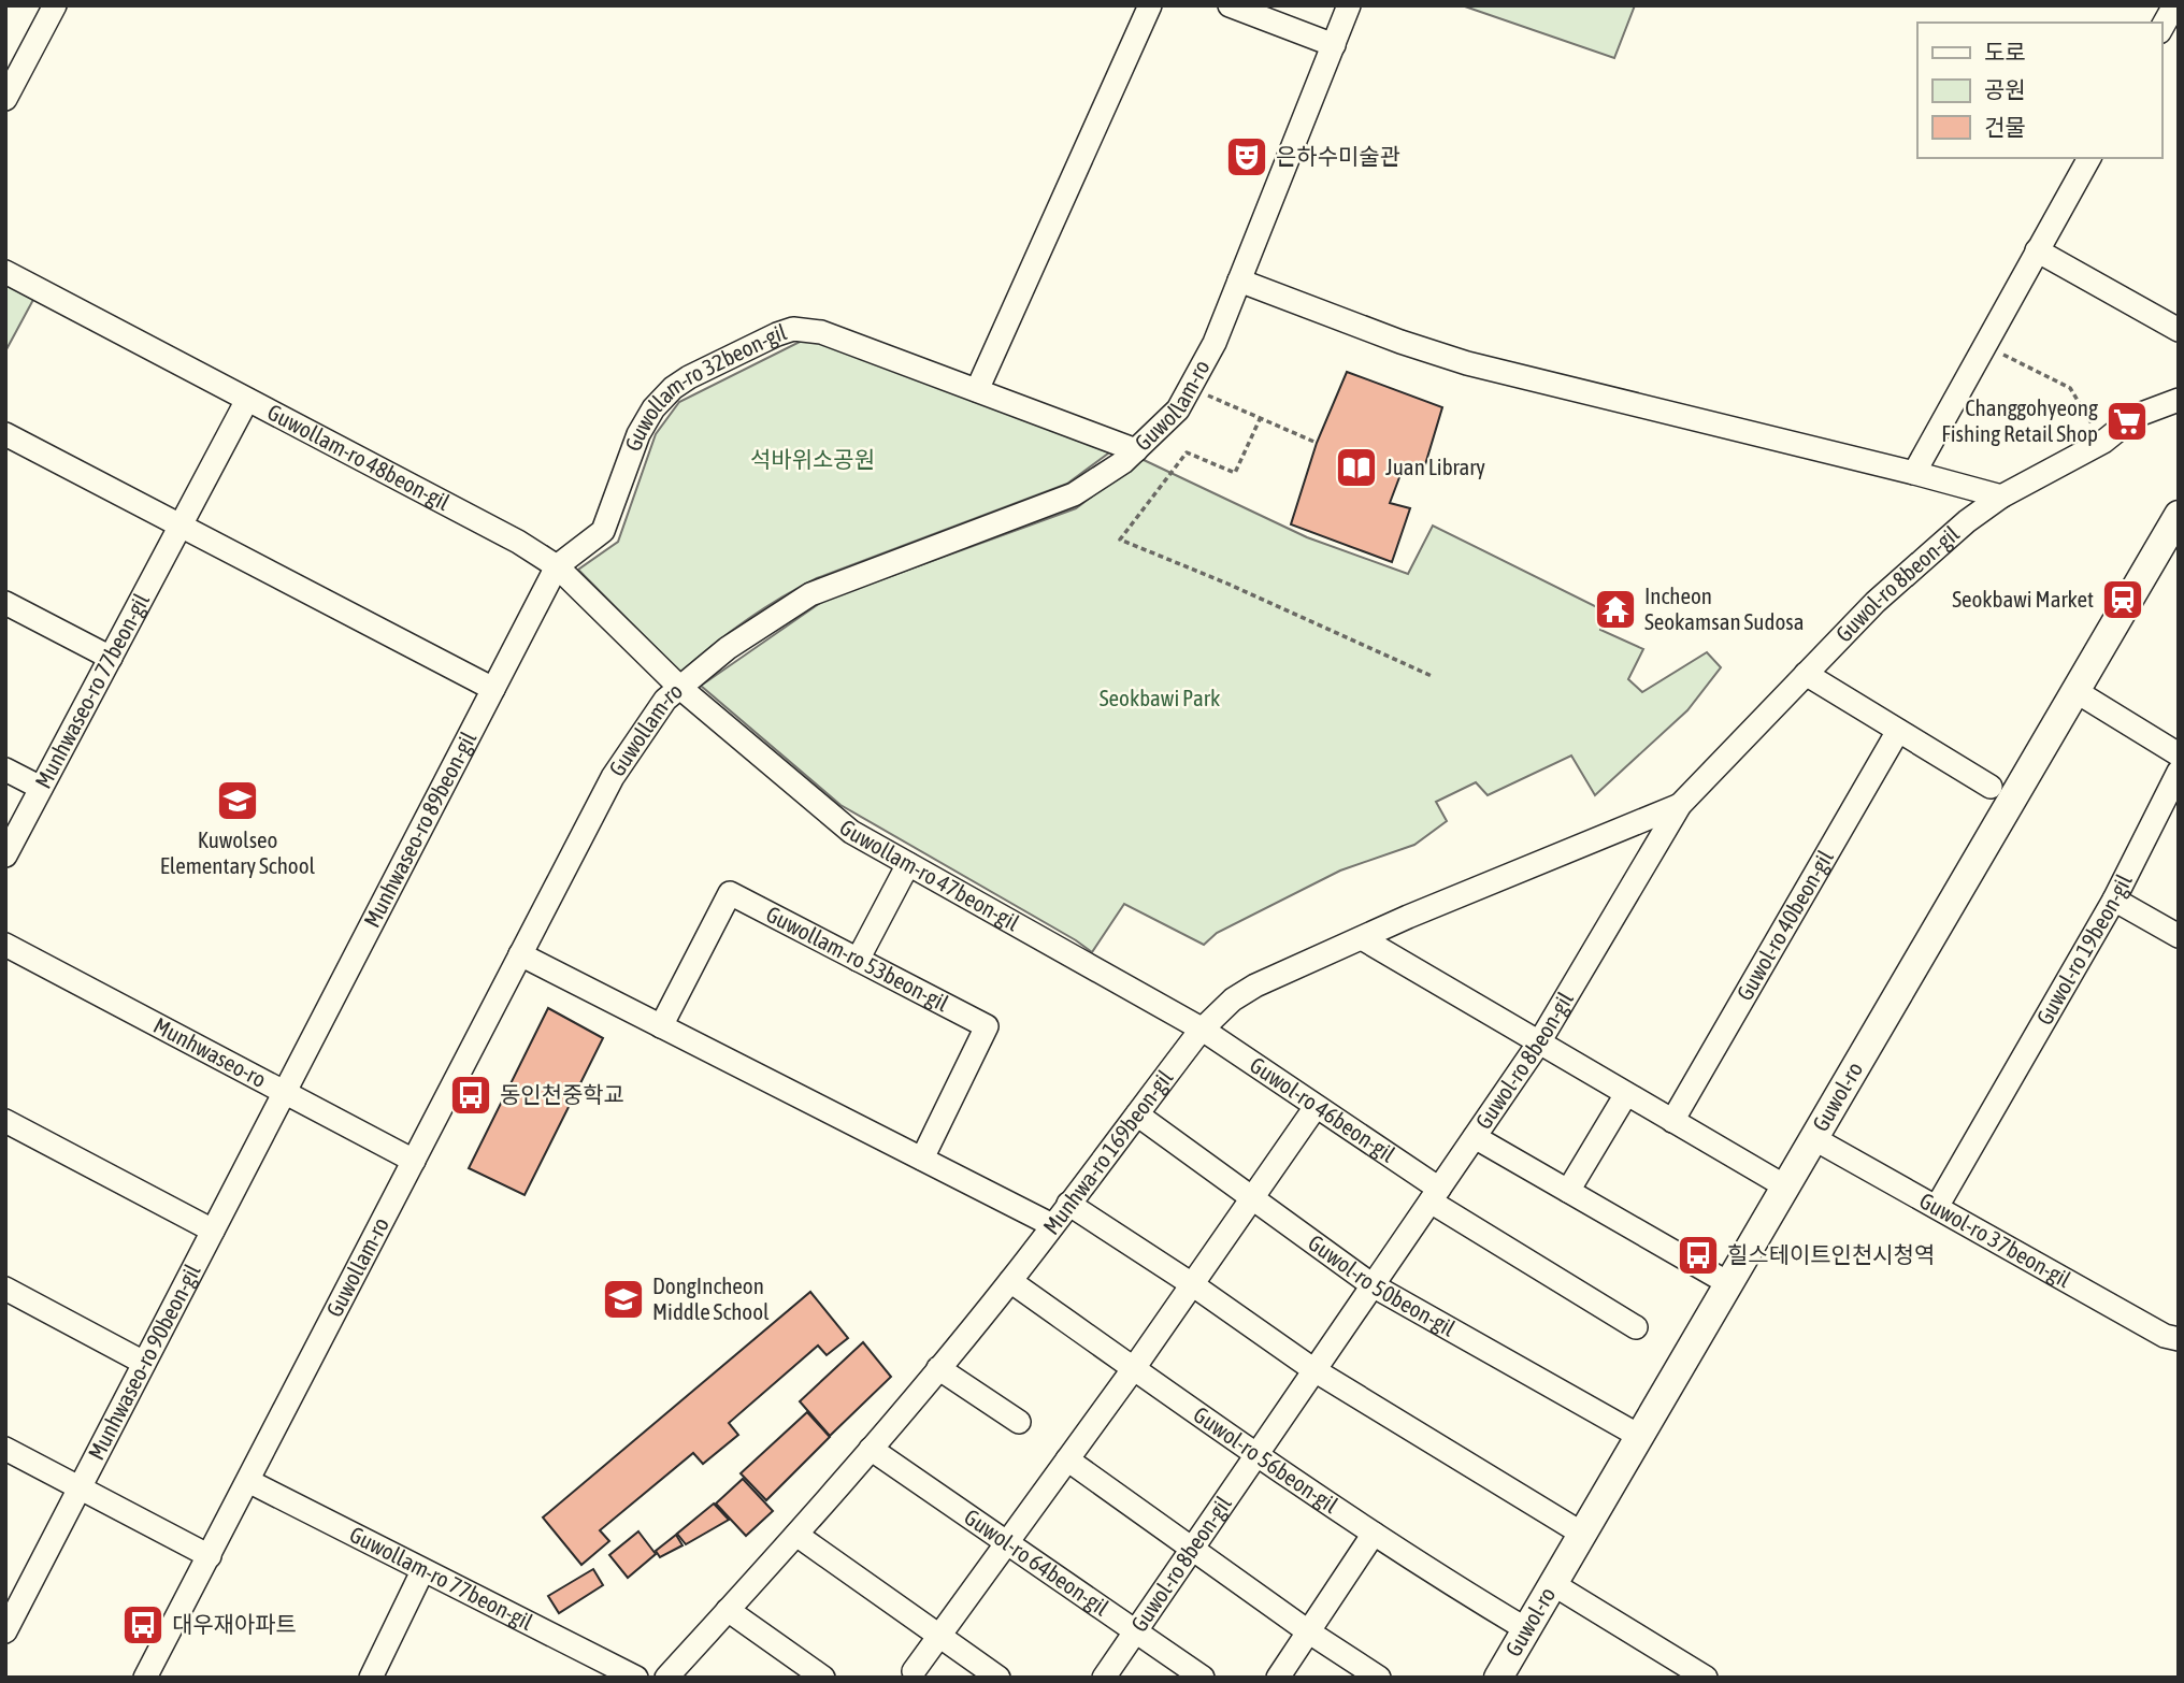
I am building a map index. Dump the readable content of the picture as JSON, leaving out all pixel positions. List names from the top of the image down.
{
  "streets": {
    "main road": ["Guwol-ro"],
    "street": [
      "Guwollam-ro 32beon-gil",
      "Guwollam-ro",
      "Guwollam-ro 48beon-gil",
      "Guwol-ro 8beon-gil",
      "Munhwaseo-ro 77beon-gil",
      "Munhwaseo-ro 89beon-gil",
      "Guwollam-ro 47beon-gil",
      "Guwol-ro 40beon-gil",
      "Guwol-ro 19beon-gil",
      "Guwollam-ro 53beon-gil",
      "Munhwaseo-ro",
      "Guwol-ro 46beon-gil",
      "Munhwa-ro 169beon-gil",
      "Guwol-ro 37beon-gil",
      "Guwol-ro 50beon-gil",
      "Munhwaseo-ro 90beon-gil",
      "Guwol-ro 56beon-gil",
      "Guwol-ro 64beon-gil",
      "Guwollam-ro 77beon-gil"
    ]
  },
  "crossings": [
    ["Guwollam-ro 32beon-gil", "Guwollam-ro"],
    ["Guwollam-ro 32beon-gil", "Guwollam-ro 48beon-gil"],
    ["Guwollam-ro 32beon-gil", "Munhwaseo-ro 89beon-gil"],
    ["Guwollam-ro", "Guwollam-ro 48beon-gil"],
    ["Guwollam-ro", "Guwollam-ro 47beon-gil"],
    ["Guwollam-ro", "Munhwaseo-ro"],
    ["Guwollam-ro", "Guwollam-ro 77beon-gil"],
    ["Guwollam-ro 48beon-gil", "Munhwaseo-ro 77beon-gil"],
    ["Guwollam-ro 48beon-gil", "Munhwaseo-ro 89beon-gil"],
    ["Guwollam-ro 48beon-gil", "Guwollam-ro 47beon-gil"],
    ["Guwol-ro 8beon-gil", "Guwol-ro 46beon-gil"],
    ["Guwol-ro 8beon-gil", "Munhwa-ro 169beon-gil"],
    ["Guwol-ro 8beon-gil", "Guwol-ro 50beon-gil"],
    ["Guwol-ro 8beon-gil", "Guwol-ro 56beon-gil"],
    ["Guwol-ro 8beon-gil", "Guwol-ro 64beon-gil"],
    ["Munhwaseo-ro 89beon-gil", "Munhwaseo-ro"],
    ["Munhwaseo-ro 89beon-gil", "Munhwaseo-ro 90beon-gil"],
    ["Guwollam-ro 47beon-gil", "Guwol-ro 46beon-gil"],
    ["Guwollam-ro 47beon-gil", "Munhwa-ro 169beon-gil"],
    ["Guwol-ro 19beon-gil", "Guwol-ro 37beon-gil"],
    ["Munhwaseo-ro", "Munhwaseo-ro 90beon-gil"],
    ["Guwol-ro", "Guwol-ro 37beon-gil"],
    ["Guwol-ro", "Guwol-ro 50beon-gil"],
    ["Guwol-ro", "Guwol-ro 56beon-gil"],
    ["Guwol-ro 46beon-gil", "Munhwa-ro 169beon-gil"],
    ["Munhwa-ro 169beon-gil", "Guwol-ro 50beon-gil"],
    ["Munhwa-ro 169beon-gil", "Guwol-ro 56beon-gil"],
    ["Munhwa-ro 169beon-gil", "Guwol-ro 64beon-gil"]
  ],
  "parks": ["석바위소공원", "Seokbawi Park"],
  "places": {
    "theatre": ["은하수미술관"],
    "supermarket": ["Changgohyeong Fishing Retail Shop"],
    "library": ["Juan Library"],
    "station": ["Seokbawi Market"],
    "temple": ["Incheon Seokamsan Sudosa"],
    "school or university": ["Kuwolseo Elementary School", "DongIncheon Middle School"],
    "bus stop": ["동인천중학교", "힐스테이트인천시청역", "대우재아파트"]
  },
  "legend": ["도로", "공원", "건물"]
}
